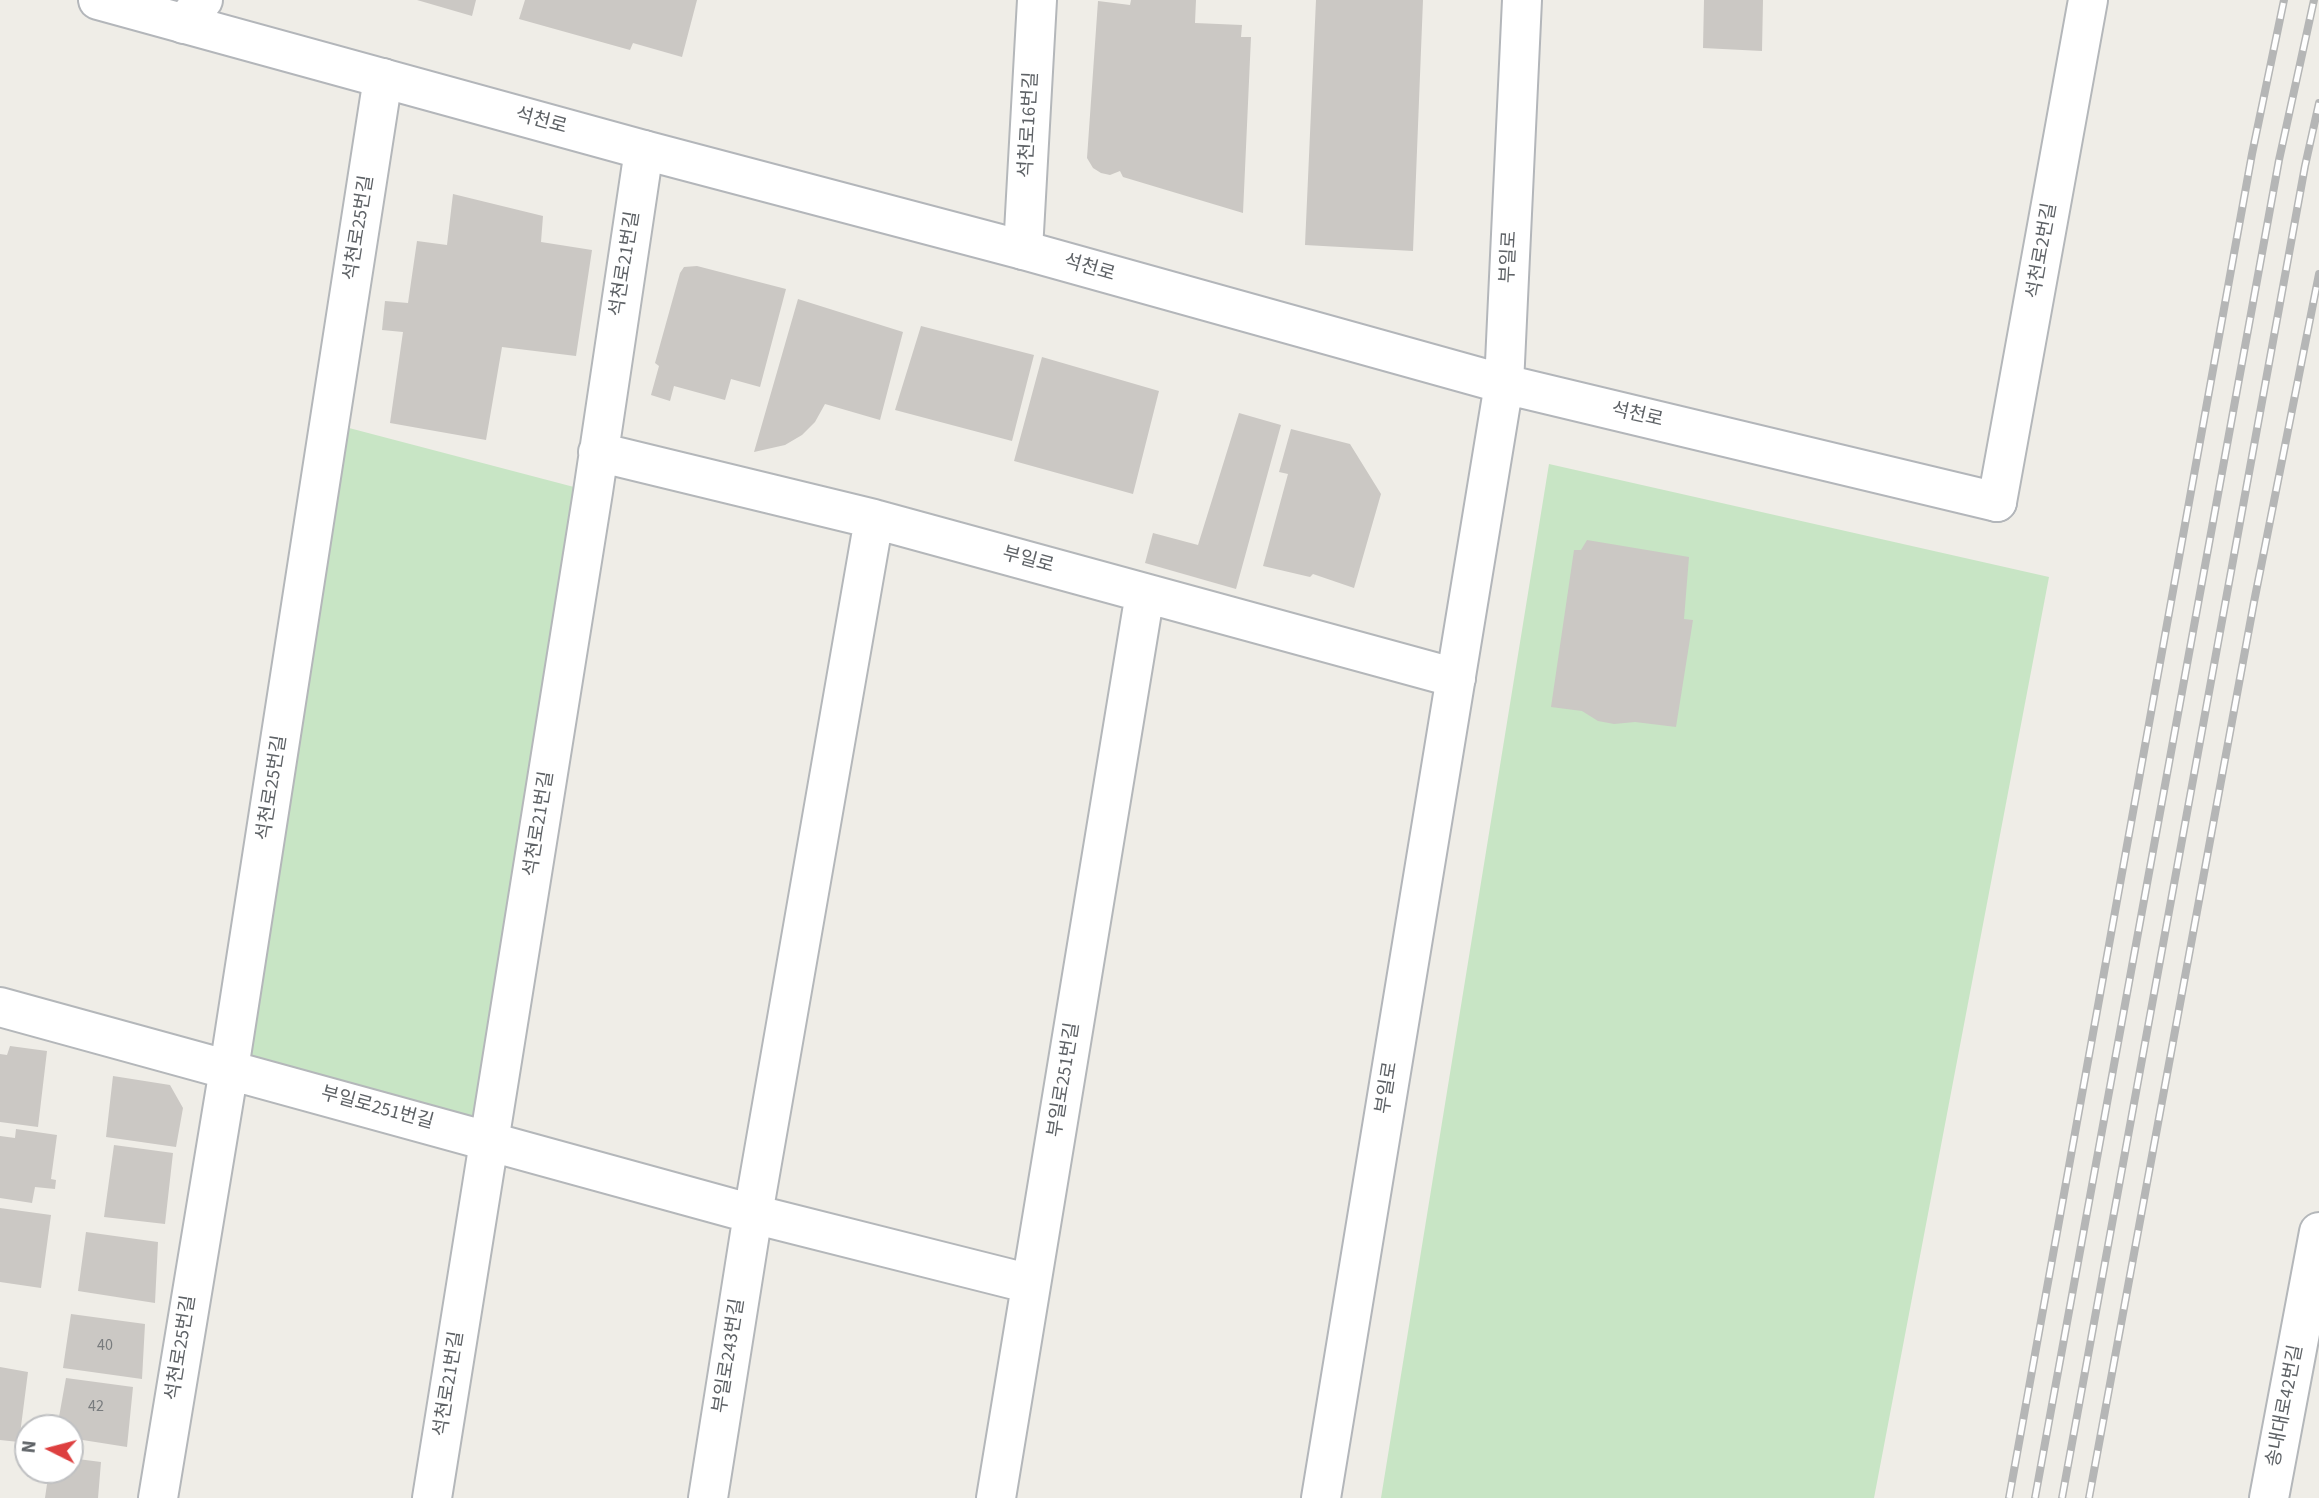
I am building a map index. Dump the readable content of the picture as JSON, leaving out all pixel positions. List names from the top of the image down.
{
  "streets": {
    "street": [
      "석천로",
      "석천로16번길",
      "석천로25번길",
      "석천로2번길",
      "부일로",
      "석천로21번길",
      "부일로251번길",
      "부일로243번길",
      "송내대로42번길"
    ]
  },
  "crossings": [
    ["석천로", "석천로16번길"],
    ["석천로", "석천로25번길"],
    ["석천로", "석천로2번길"],
    ["석천로", "부일로"],
    ["석천로", "석천로21번길"],
    ["석천로25번길", "부일로251번길"],
    ["부일로", "석천로21번길"],
    ["부일로", "부일로251번길"],
    ["석천로21번길", "부일로251번길"],
    ["부일로251번길", "부일로243번길"]
  ],
  "house_numbers": ["40", "42"],
  "north": "left"
}
